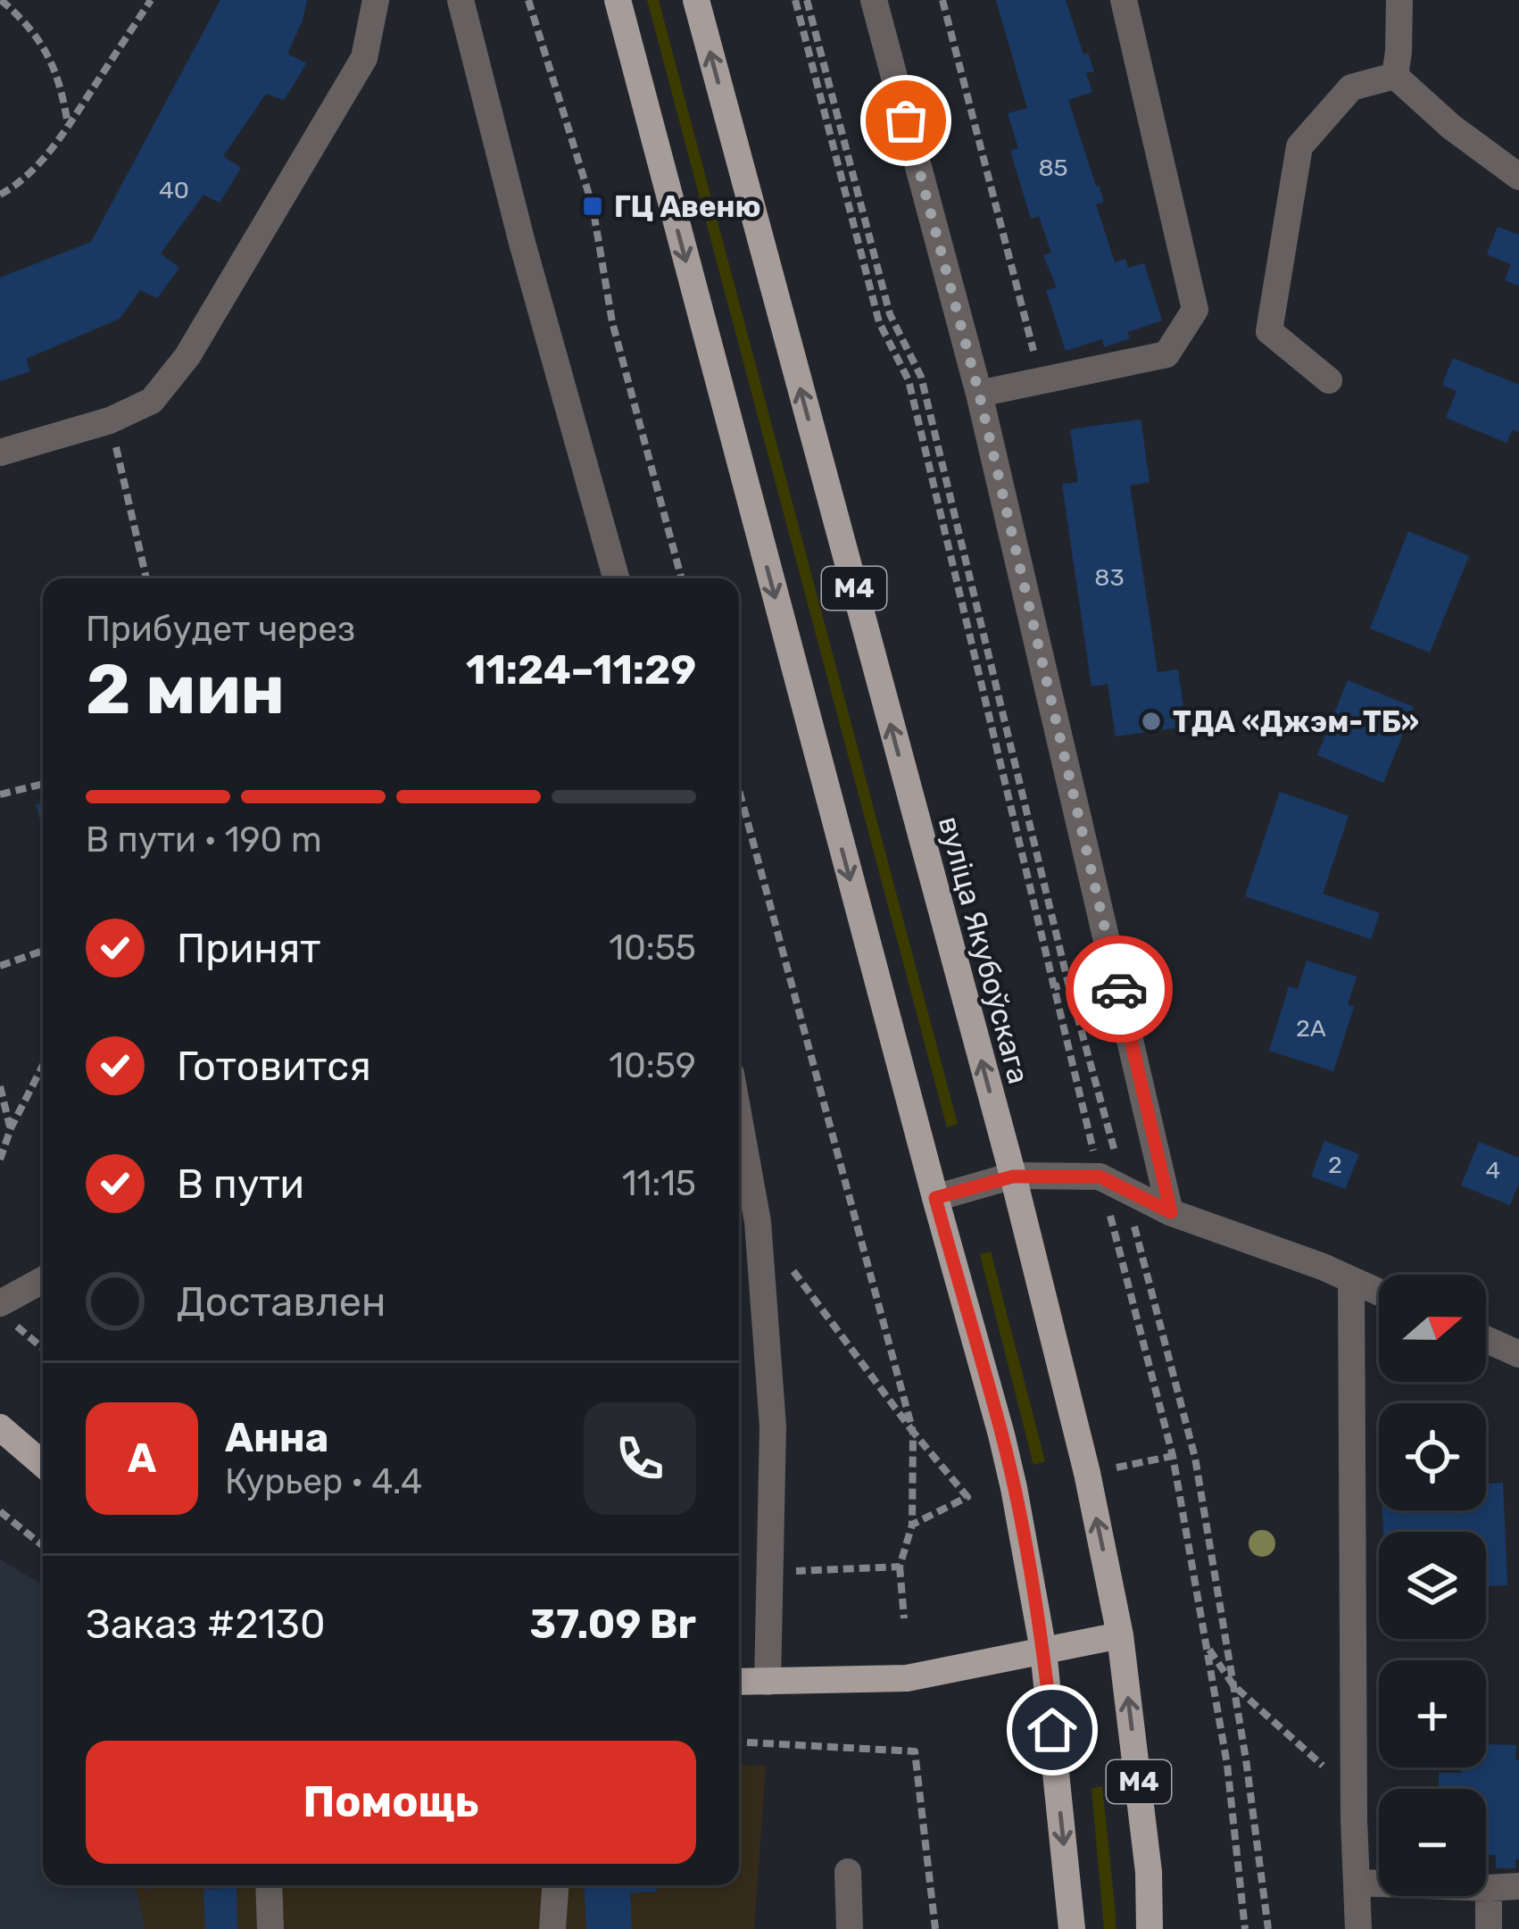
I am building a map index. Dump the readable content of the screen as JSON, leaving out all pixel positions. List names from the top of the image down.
{
  "streets": {
    "main road": ["М4", "вуліца Якубоўскага"]
  },
  "places": {
    "transit": ["ГЦ Авеню"],
    "other": ["ТДА «Джэм-ТБ»"]
  },
  "house_numbers": [
    "85",
    "40",
    "83",
    "2А",
    "2",
    "4"
  ],
  "north": "right",
  "page": {
    "heading": ["2 мин", "Прибудет через", "11:24–11:29"],
    "panel": [
      "Анна",
      "Курьер · 4.4",
      "Заказ #2130",
      "37.09 Br"
    ],
    "bar": "В пути · 190 m",
    "list": [
      ["Принят", "10:55"],
      ["Готовится", "10:59"],
      ["В пути", "11:15"],
      "Доставлен"
    ],
    "map_buttons": ["+", "−"],
    "round": "А",
    "buttons": "Помощь"
  }
}
